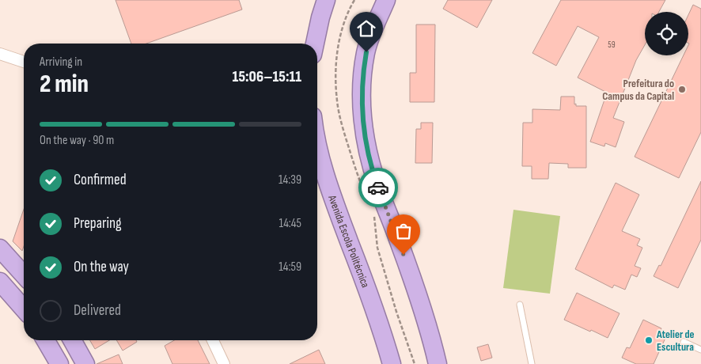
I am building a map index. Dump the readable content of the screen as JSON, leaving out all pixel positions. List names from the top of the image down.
{
  "streets": {
    "highway": ["Avenida Escola Politécnica"]
  },
  "places": ["Prefeitura do Campus da Capital", "Atelier de Escultura"],
  "house_numbers": ["59"],
  "page": {
    "heading": ["2 min", "Arriving in", "15:06–15:11"],
    "bar": "On the way · 90 m",
    "list": [
      ["Confirmed", "14:39"],
      ["Preparing", "14:45"],
      ["On the way", "14:59"],
      "Delivered"
    ]
  }
}
